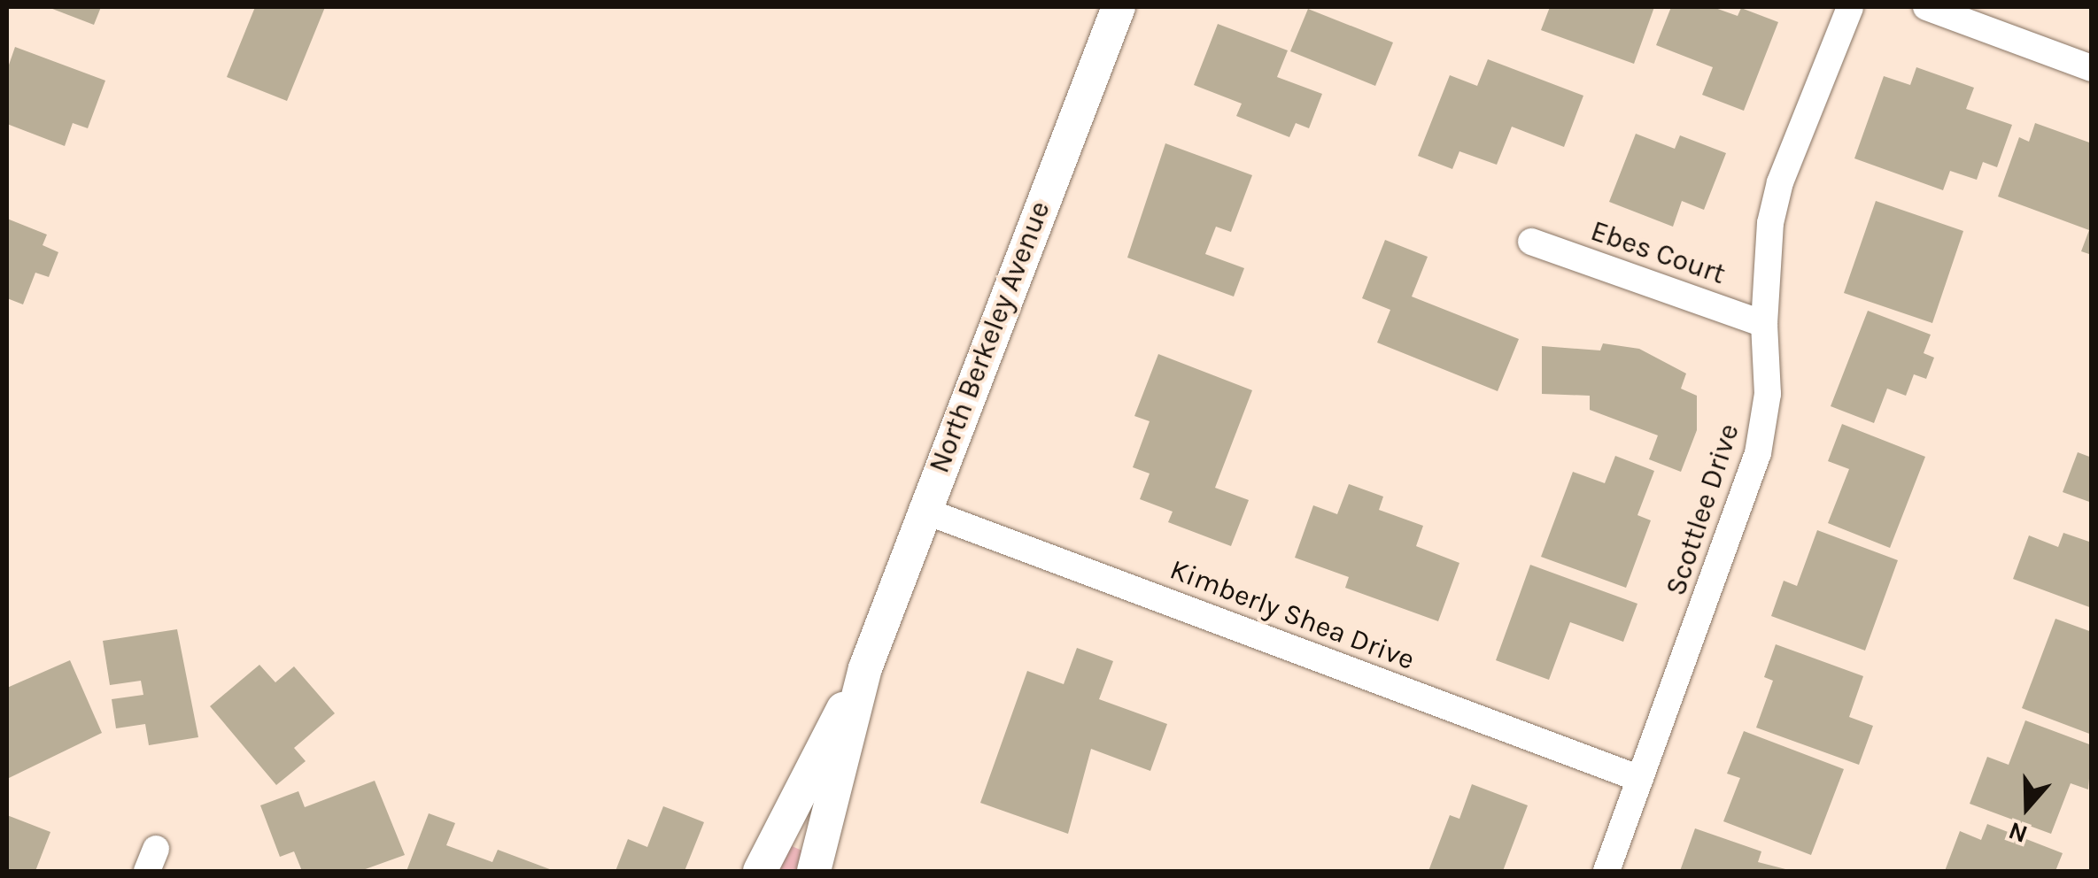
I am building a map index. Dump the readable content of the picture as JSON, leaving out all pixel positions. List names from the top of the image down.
{
  "streets": {
    "street": [
      "Ebes Court",
      "North Berkeley Avenue",
      "Scottlee Drive",
      "Kimberly Shea Drive"
    ]
  },
  "crossings": [
    ["Ebes Court", "Scottlee Drive"],
    ["North Berkeley Avenue", "Kimberly Shea Drive"],
    ["Scottlee Drive", "Kimberly Shea Drive"]
  ],
  "north": "bottom"
}
